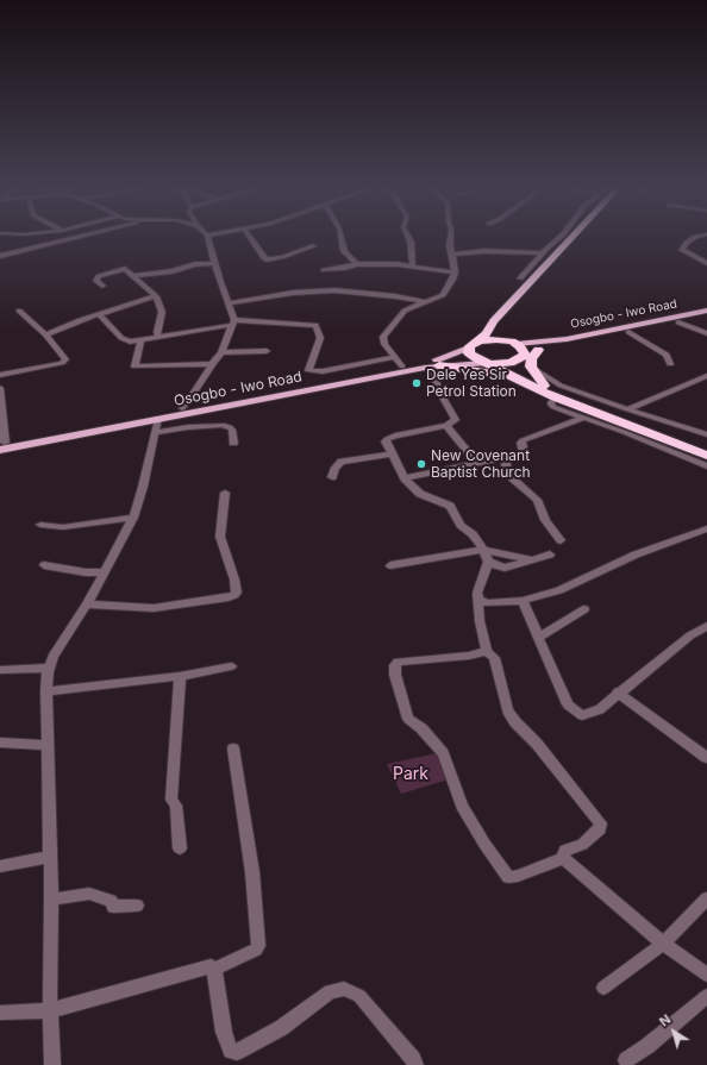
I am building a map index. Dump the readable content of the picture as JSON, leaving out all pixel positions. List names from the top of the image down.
{
  "streets": {
    "main road": ["Osogbo - Iwo Road"]
  },
  "parks": ["Park"],
  "places": ["Dele Yes Sir Petrol Station", "New Covenant Baptist Church"],
  "north": "top left"
}
